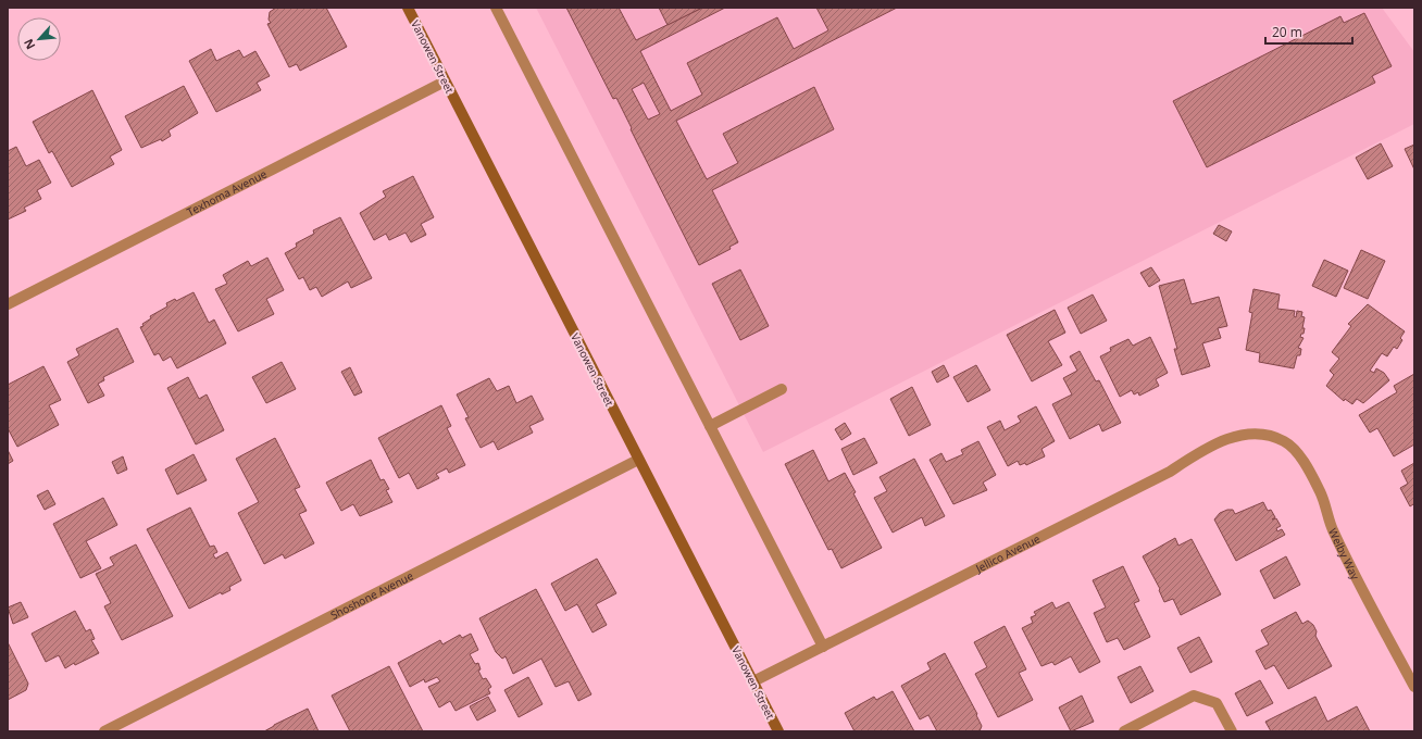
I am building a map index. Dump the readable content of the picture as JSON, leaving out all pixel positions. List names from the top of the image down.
{
  "streets": {
    "main road": ["Vanowen Street"],
    "street": [
      "Texhoma Avenue",
      "Jellico Avenue",
      "Welby Way",
      "Shoshone Avenue"
    ]
  },
  "crossings": [
    ["Vanowen Street", "Texhoma Avenue"],
    ["Vanowen Street", "Jellico Avenue"],
    ["Vanowen Street", "Shoshone Avenue"],
    ["Jellico Avenue", "Welby Way"]
  ],
  "scale_bar": "20 m",
  "north": "bottom left"
}
